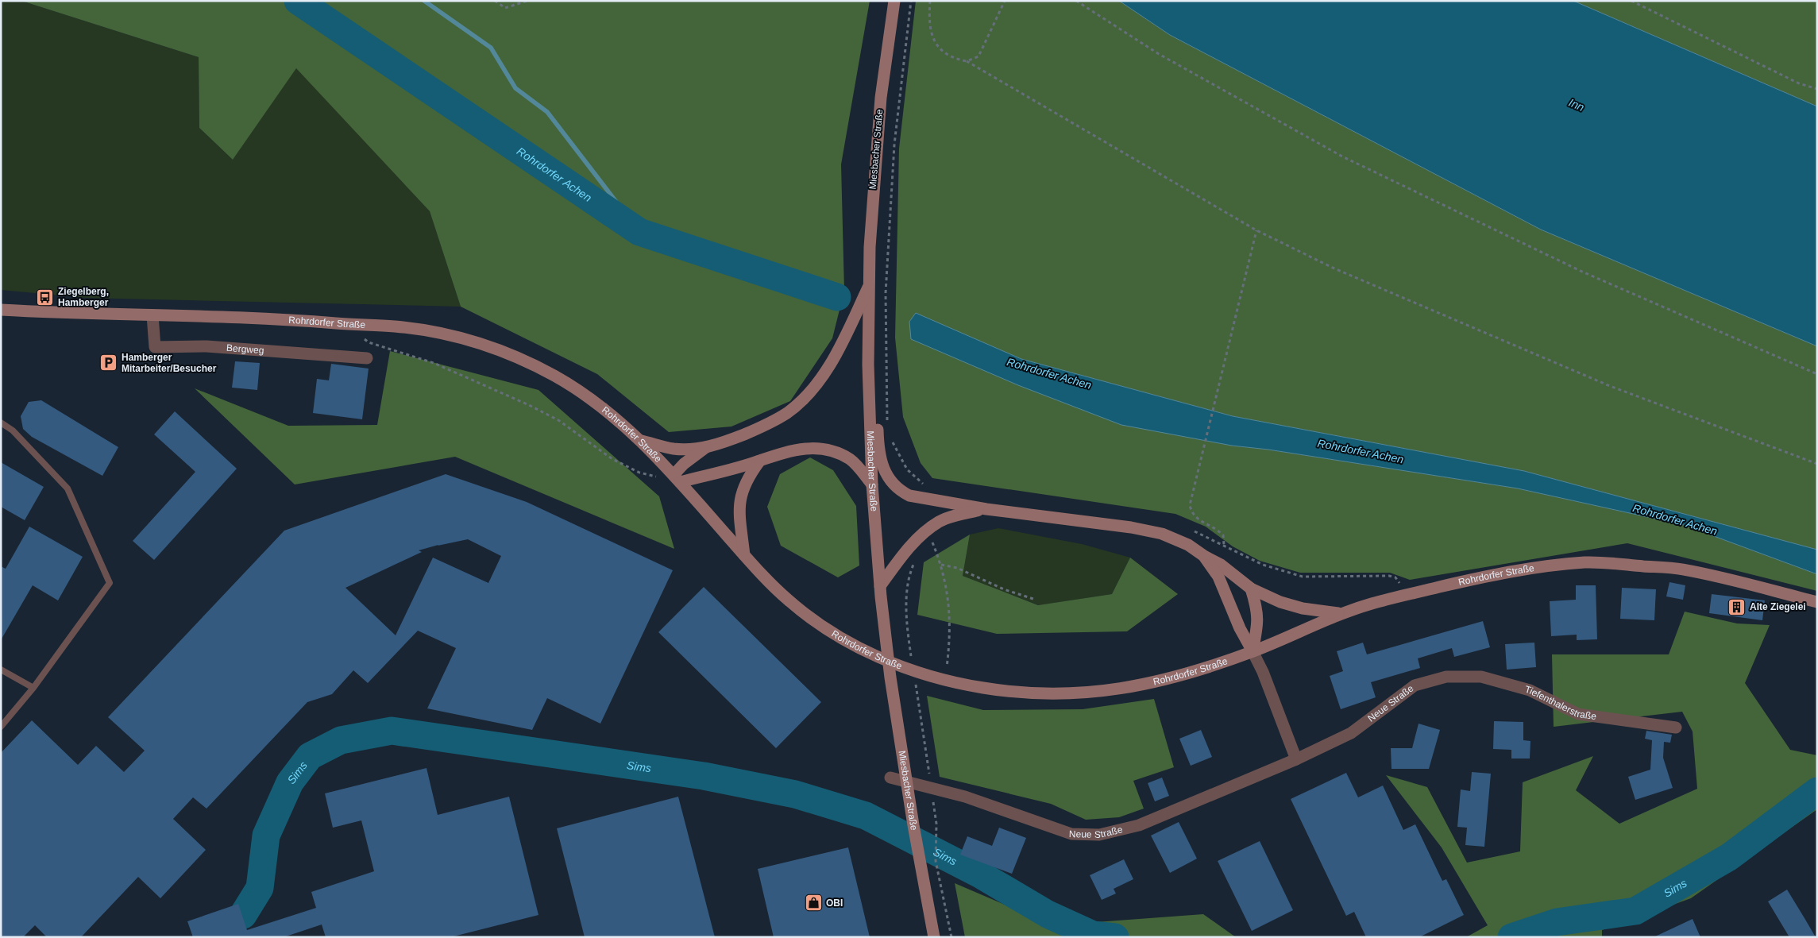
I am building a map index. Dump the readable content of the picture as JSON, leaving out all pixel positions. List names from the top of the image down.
{
  "streets": {
    "main road": ["Miesbacher Straße", "Rohrdorfer Straße"],
    "street": ["Bergweg", "Tiefenthalerstraße", "Neue Straße"]
  },
  "crossings": [
    ["Rohrdorfer Straße", "Bergweg"],
    ["Tiefenthalerstraße", "Neue Straße"]
  ],
  "water": ["Inn", "Rohrdorfer Achen", "Sims"],
  "places": {
    "bus stop": ["Ziegelberg, Hamberger"],
    "parking": ["Hamberger Mitarbeiter/Besucher"],
    "building": ["Alte Ziegelei"],
    "shop": ["OBI"]
  }
}
